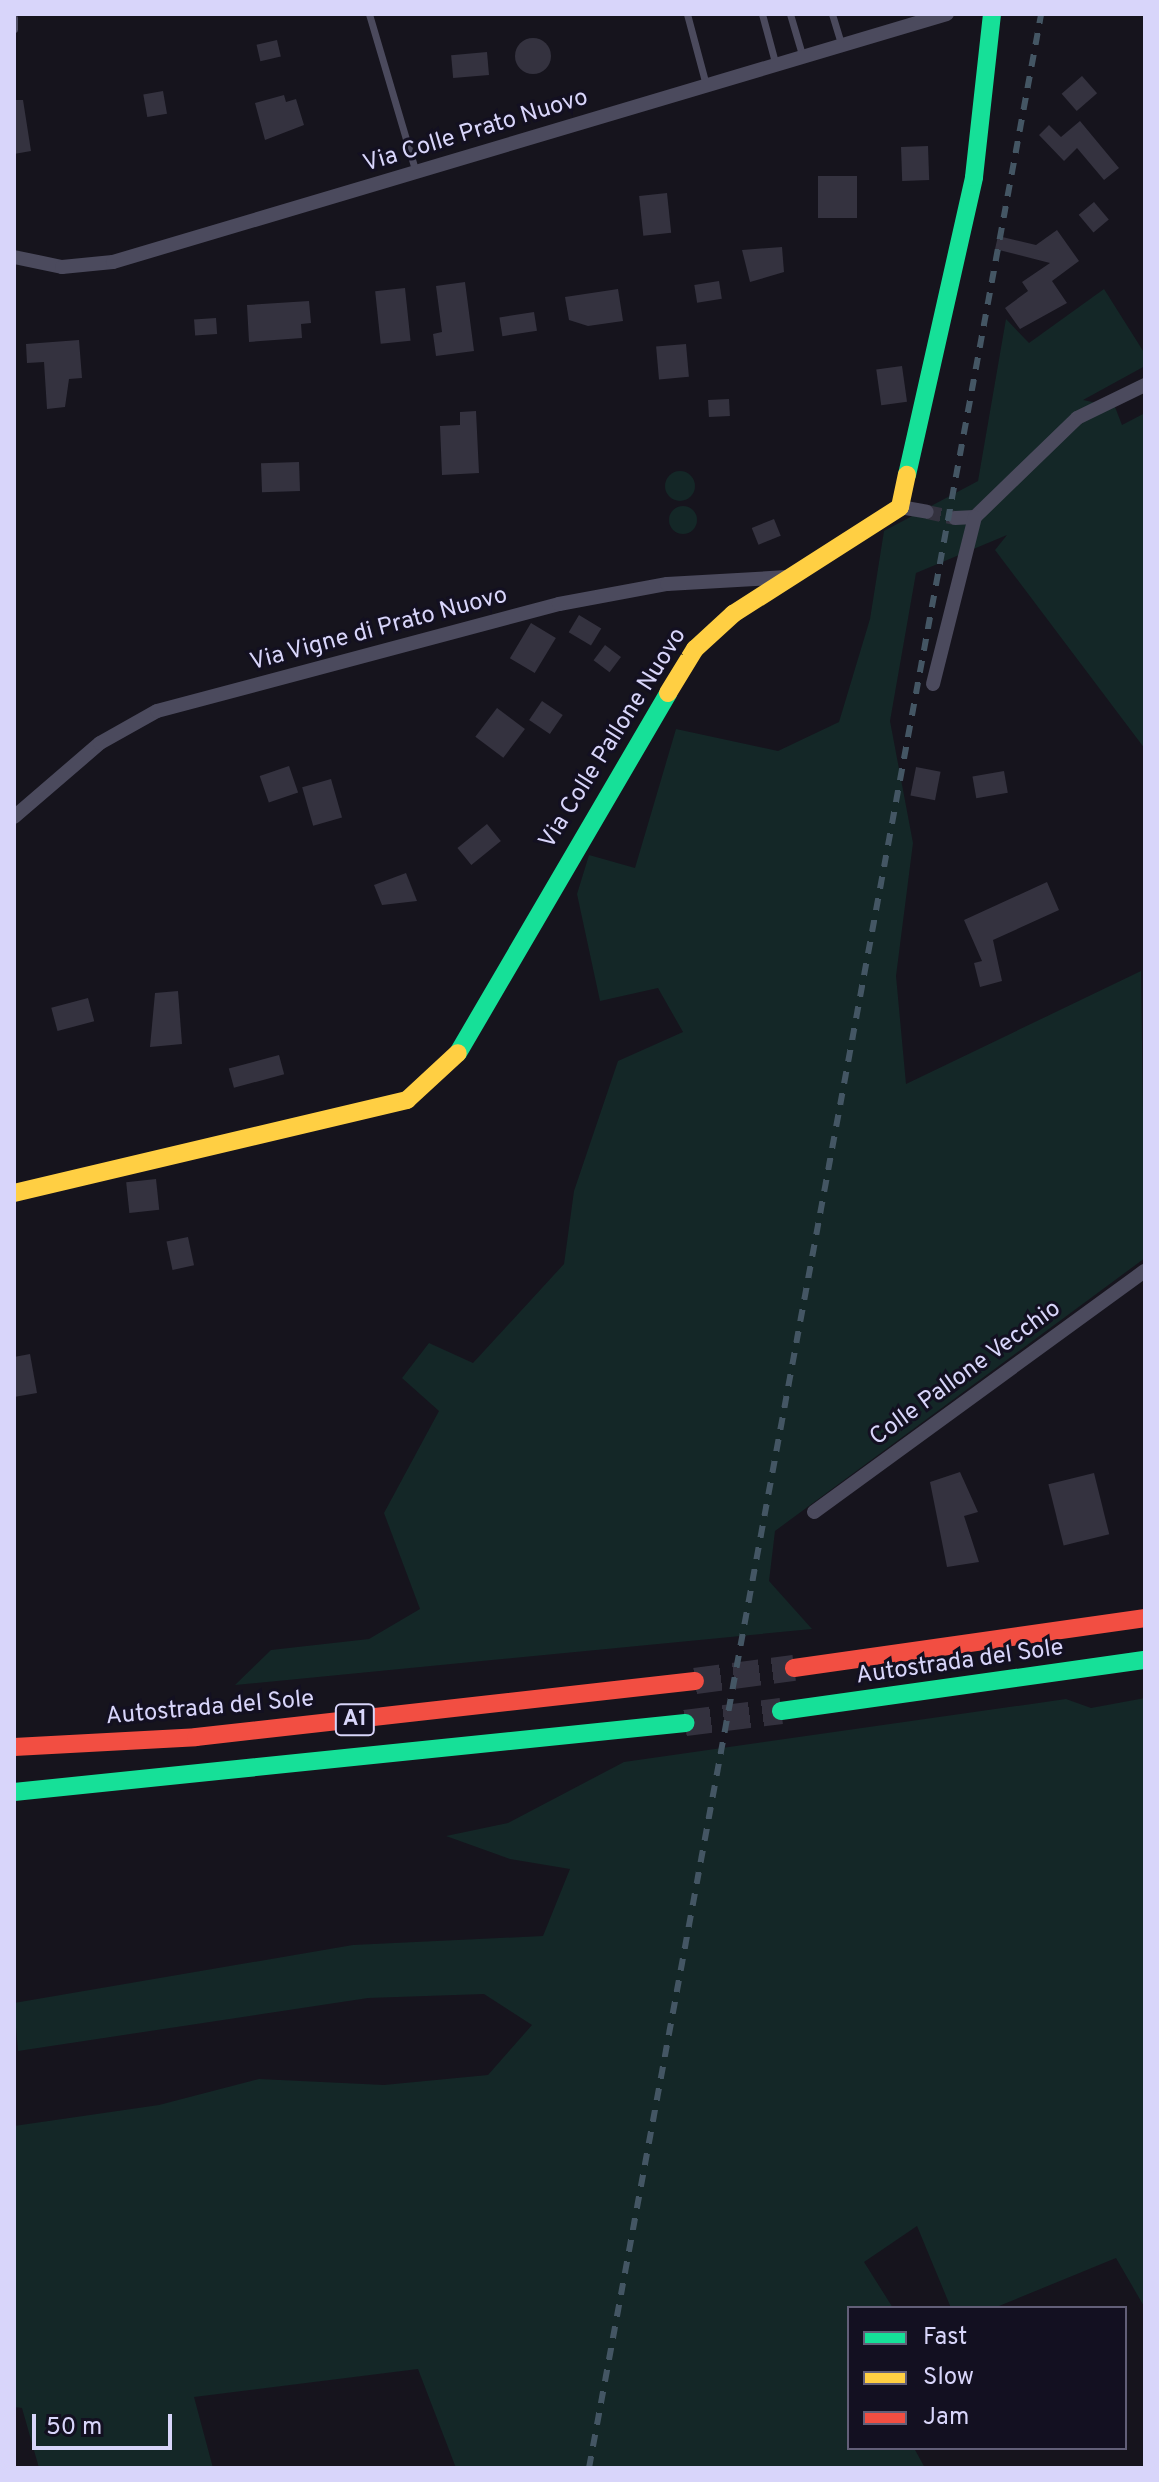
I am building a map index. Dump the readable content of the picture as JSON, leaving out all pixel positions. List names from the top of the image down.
{
  "streets": {
    "main road": ["Via Colle Pallone Nuovo", "Autostrada del Sole", "A1"],
    "street": ["Via Colle Prato Nuovo", "Via Vigne di Prato Nuovo", "Colle Pallone Vecchio"]
  },
  "crossings": [
    ["Via Vigne di Prato Nuovo", "Via Colle Pallone Nuovo"]
  ],
  "legend": ["Fast", "Slow", "Jam"],
  "scale_bar": "50 m"
}
